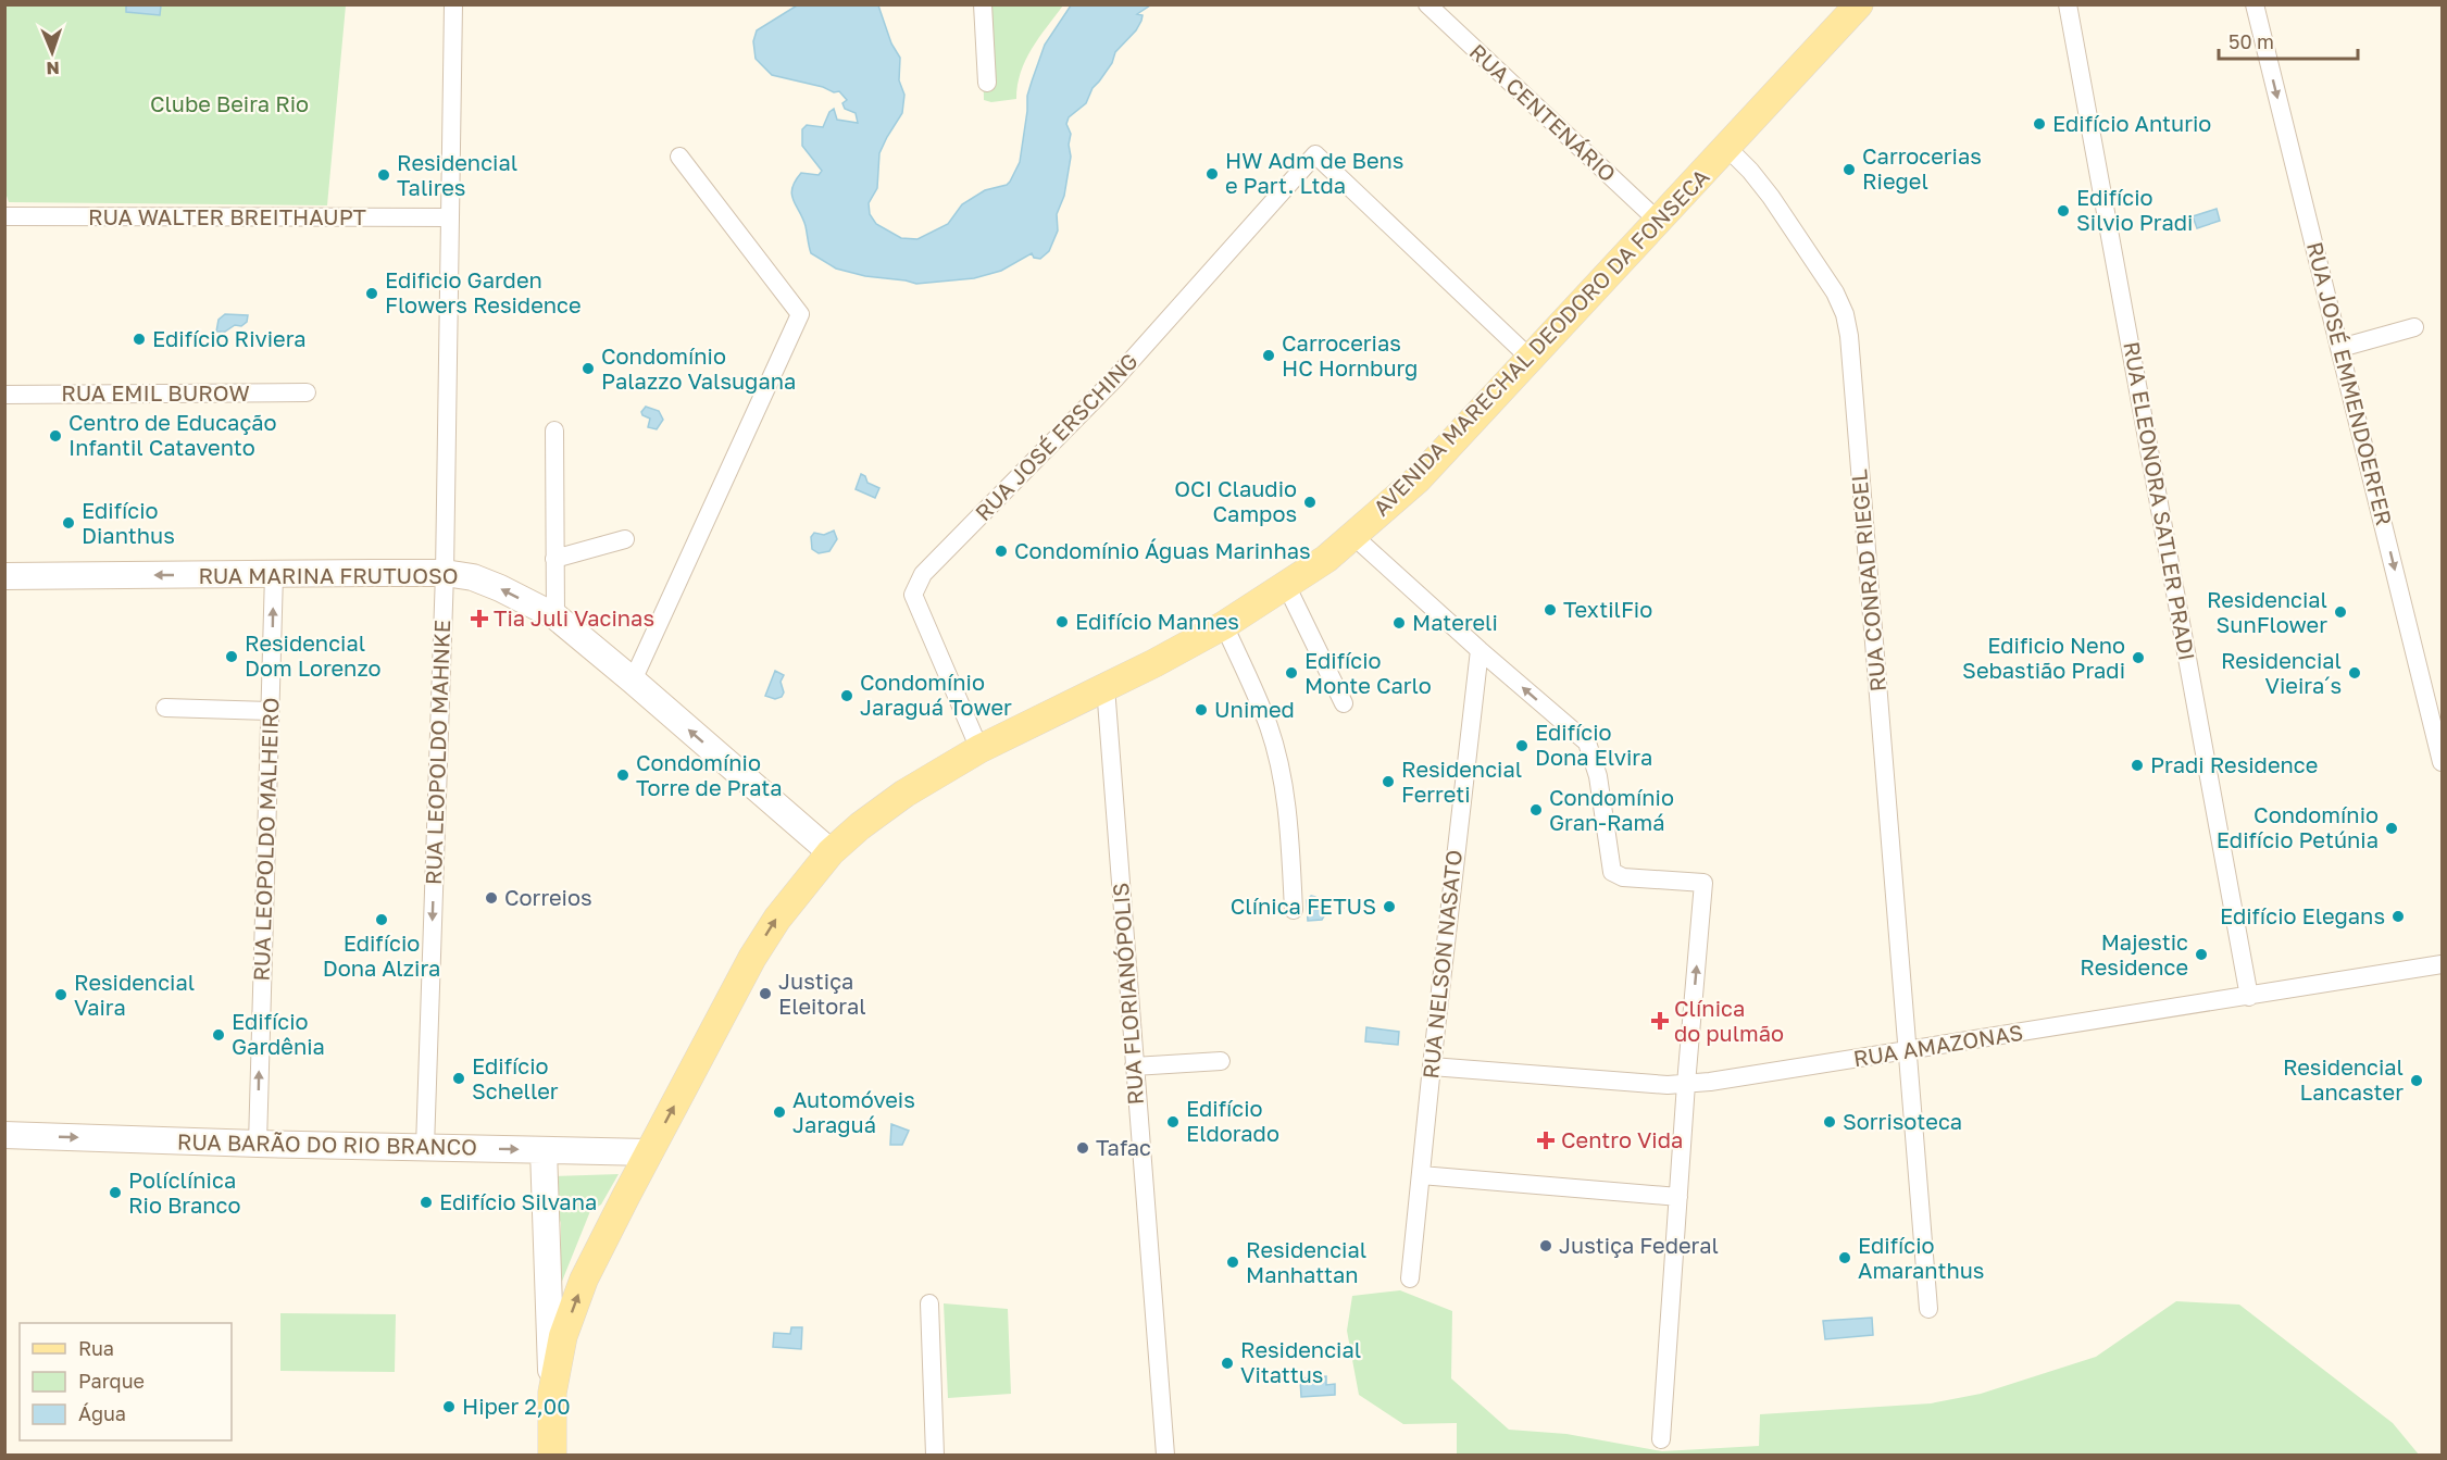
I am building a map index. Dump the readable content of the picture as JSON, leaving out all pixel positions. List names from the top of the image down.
{
  "streets": {
    "main road": ["AVENIDA MARECHAL DEODORO DA FONSECA"],
    "street": [
      "RUA CENTENÁRIO",
      "RUA WALTER BREITHAUPT",
      "RUA JOSÉ EMMENDOERFER",
      "RUA EMIL BUROW",
      "RUA JOSÉ ERSCHING",
      "RUA ELEONORA SATLER PRADI",
      "RUA MARINA FRUTUOSO",
      "RUA CONRAD RIEGEL",
      "RUA LEOPOLDO MAHNKE",
      "RUA LEOPOLDO MALHEIRO",
      "RUA NELSON NASATO",
      "RUA FLORIANÓPOLIS",
      "RUA AMAZONAS",
      "RUA BARÃO DO RIO BRANCO"
    ]
  },
  "crossings": [
    ["RUA CENTENÁRIO", "AVENIDA MARECHAL DEODORO DA FONSECA"],
    ["RUA WALTER BREITHAUPT", "RUA LEOPOLDO MAHNKE"],
    ["AVENIDA MARECHAL DEODORO DA FONSECA", "RUA JOSÉ ERSCHING"],
    ["AVENIDA MARECHAL DEODORO DA FONSECA", "RUA MARINA FRUTUOSO"],
    ["AVENIDA MARECHAL DEODORO DA FONSECA", "RUA CONRAD RIEGEL"],
    ["AVENIDA MARECHAL DEODORO DA FONSECA", "RUA FLORIANÓPOLIS"],
    ["AVENIDA MARECHAL DEODORO DA FONSECA", "RUA BARÃO DO RIO BRANCO"],
    ["RUA ELEONORA SATLER PRADI", "RUA AMAZONAS"],
    ["RUA MARINA FRUTUOSO", "RUA LEOPOLDO MAHNKE"],
    ["RUA MARINA FRUTUOSO", "RUA LEOPOLDO MALHEIRO"],
    ["RUA CONRAD RIEGEL", "RUA AMAZONAS"],
    ["RUA LEOPOLDO MAHNKE", "RUA BARÃO DO RIO BRANCO"],
    ["RUA LEOPOLDO MALHEIRO", "RUA BARÃO DO RIO BRANCO"],
    ["RUA NELSON NASATO", "RUA AMAZONAS"]
  ],
  "one_way": [
    "RUA JOSÉ EMMENDOERFER",
    "RUA MARINA FRUTUOSO",
    "RUA LEOPOLDO MAHNKE",
    "RUA LEOPOLDO MALHEIRO",
    "RUA BARÃO DO RIO BRANCO"
  ],
  "parks": ["Clube Beira Rio"],
  "places": {
    "other": [
      "Edifício Anturio",
      "Carrocerias Riegel",
      "HW Adm de Bens e Part. Ltda",
      "Residencial Talires",
      "Edifício Silvio Pradi",
      "Edificio Garden Flowers Residence",
      "Edifício Riviera",
      "Carrocerias HC Hornburg",
      "Condomínio Palazzo Valsugana",
      "Centro de Educação Infantil Catavento",
      "OCI Claudio Campos",
      "Edifício Dianthus",
      "Condomínio Águas Marinhas",
      "TextilFio",
      "Residencial SunFlower",
      "Edifício Mannes",
      "Matereli",
      "Residencial Dom Lorenzo",
      "Edificio Neno Sebastião Pradi",
      "Edifício Monte Carlo",
      "Residencial Vieira´s",
      "Condomínio Jaraguá Tower",
      "Unimed",
      "Edifício Dona Elvira",
      "Pradi Residence",
      "Condomínio Torre de Prata",
      "Residencial Ferreti",
      "Condomínio Gran-Ramá",
      "Condomínio Edifício Petúnia",
      "Correios",
      "Clínica FETUS",
      "Edifício Elegans",
      "Edifício Dona Alzira",
      "Majestic Residence",
      "Justiça Eleitoral",
      "Residencial Vaira",
      "Edifício Gardênia",
      "Edifício Scheller",
      "Residencial Lancaster",
      "Automóveis Jaraguá",
      "Edifício Eldorado",
      "Sorrisoteca",
      "Tafac",
      "Políclínica Rio Branco",
      "Edifício Silvana",
      "Justiça Federal",
      "Edifício Amaranthus",
      "Residencial Manhattan",
      "Residencial Vitattus",
      "Hiper 2,00"
    ],
    "health": ["Tia Juli Vacinas", "Clínica do pulmão", "Centro Vida"]
  },
  "legend": ["Rua", "Parque", "Água"],
  "scale_bar": "50 m",
  "north": "bottom"
}
